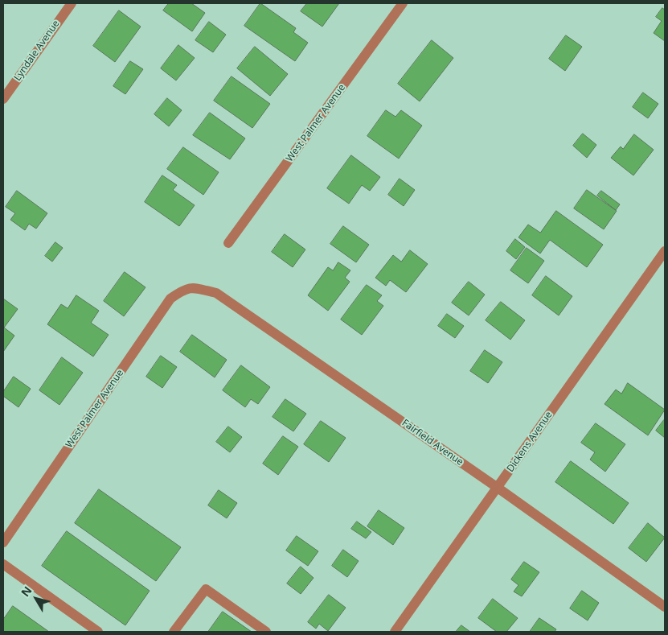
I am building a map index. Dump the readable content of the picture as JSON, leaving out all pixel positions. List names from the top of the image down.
{
  "streets": {
    "street": [
      "Lyndale Avenue",
      "West Palmer Avenue",
      "Dickens Avenue",
      "Fairfield Avenue"
    ]
  },
  "crossings": [
    ["West Palmer Avenue", "Fairfield Avenue"],
    ["Dickens Avenue", "Fairfield Avenue"]
  ],
  "north": "top left"
}
